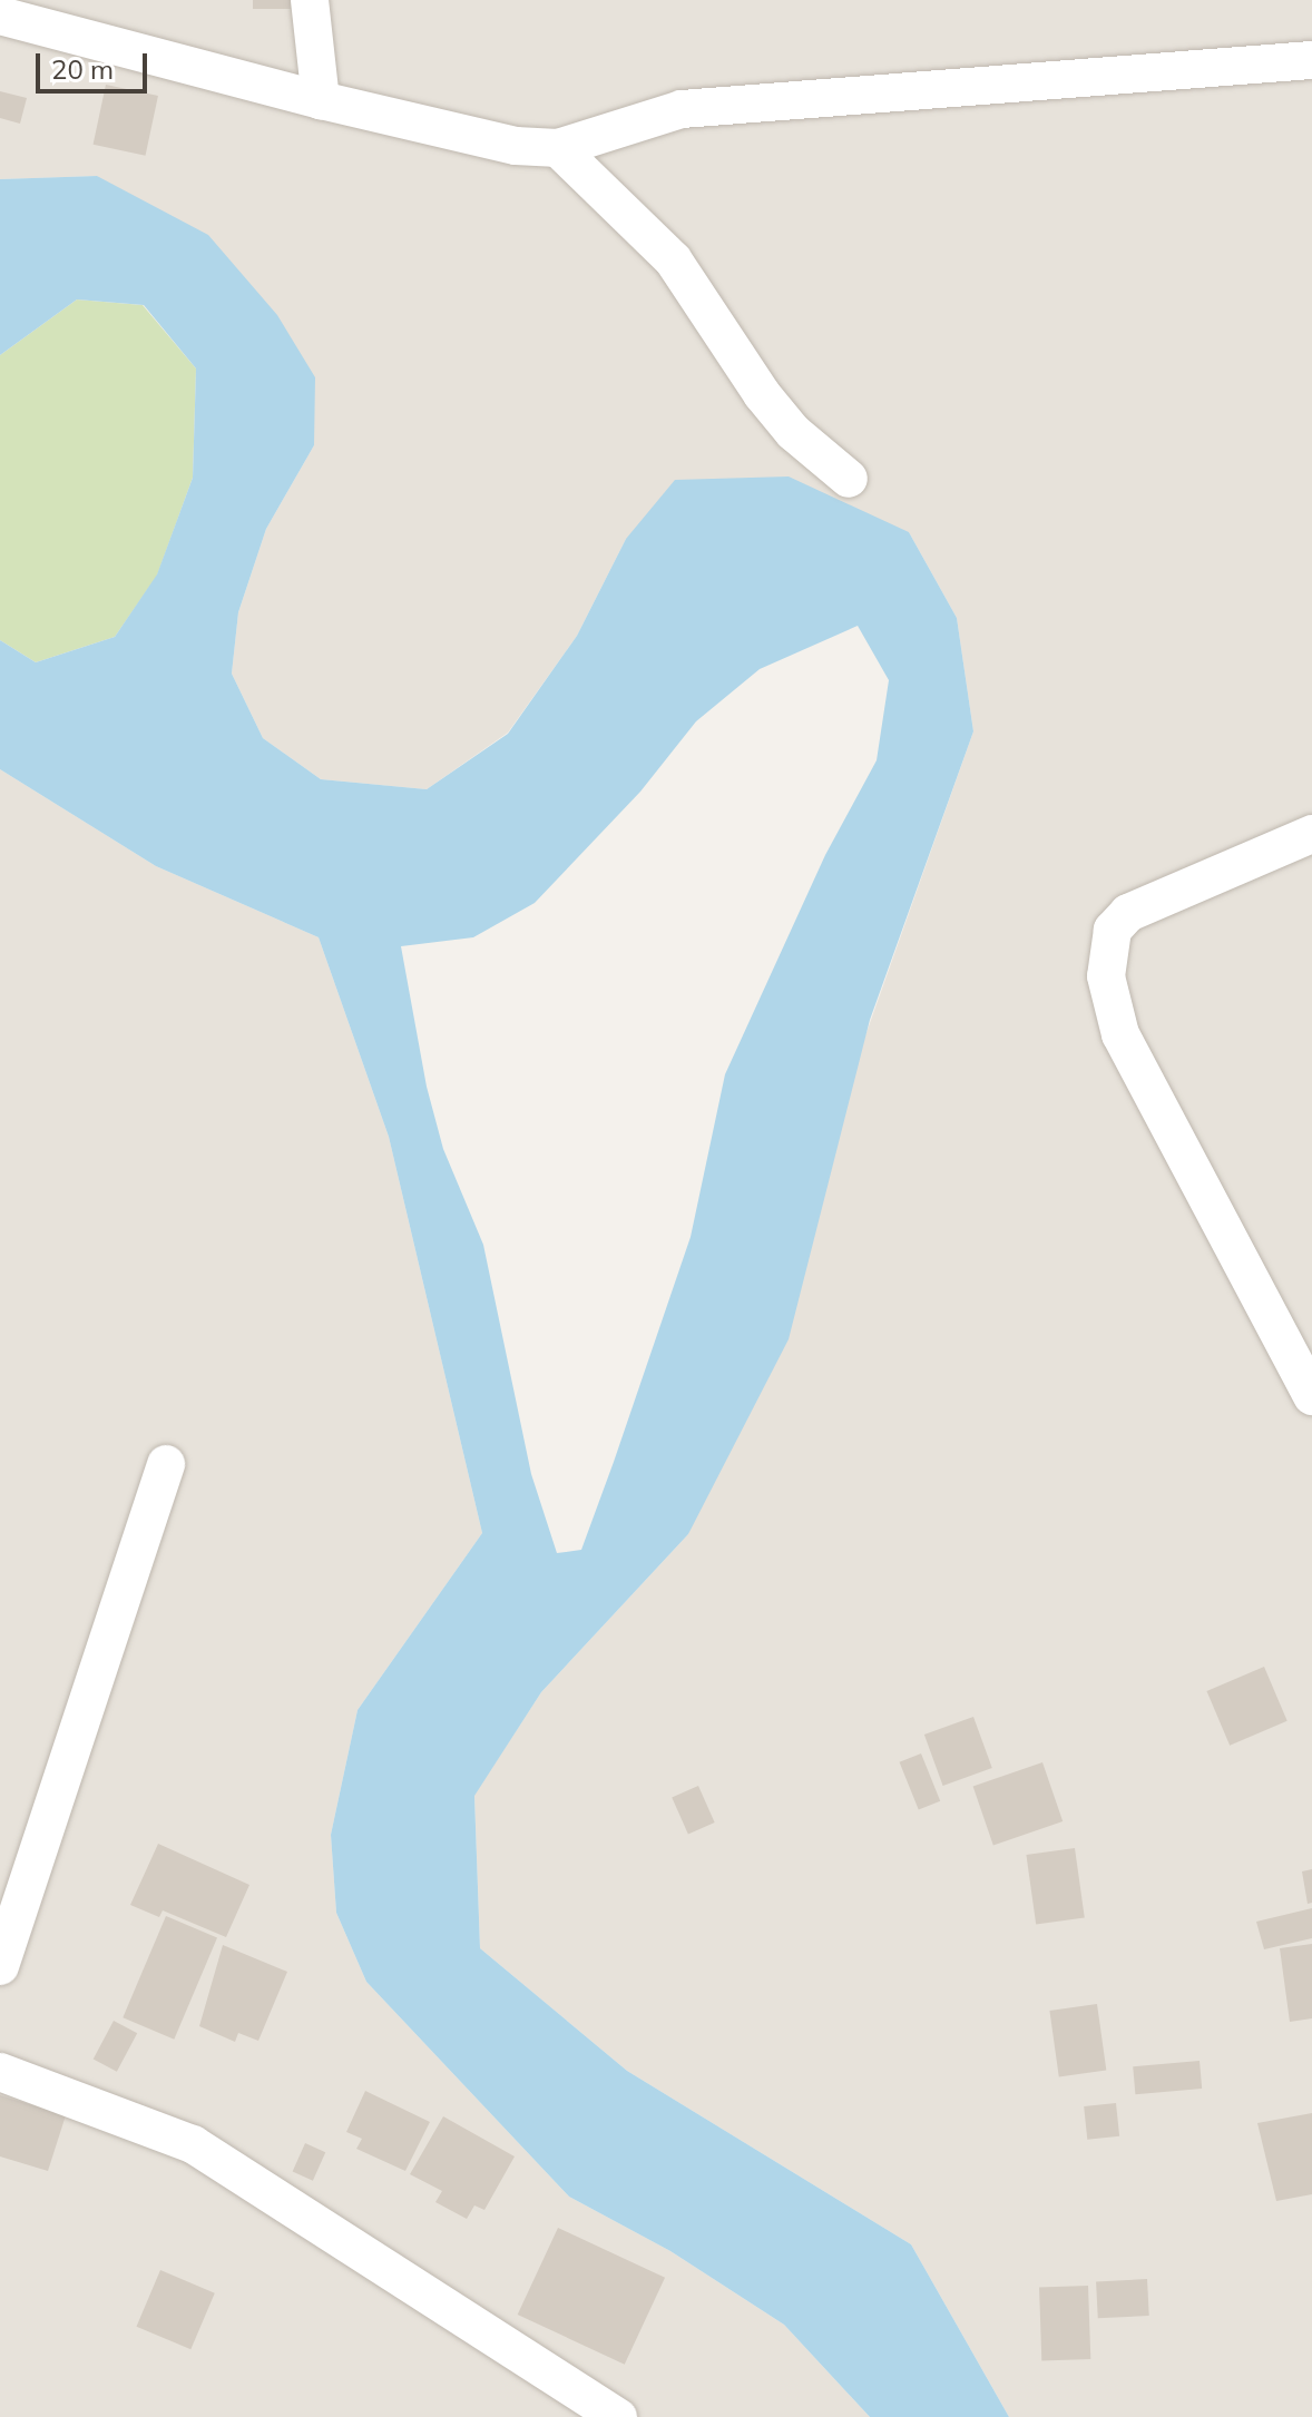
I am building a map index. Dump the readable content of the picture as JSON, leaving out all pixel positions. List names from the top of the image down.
{
  "scale_bar": "20 m"
}
